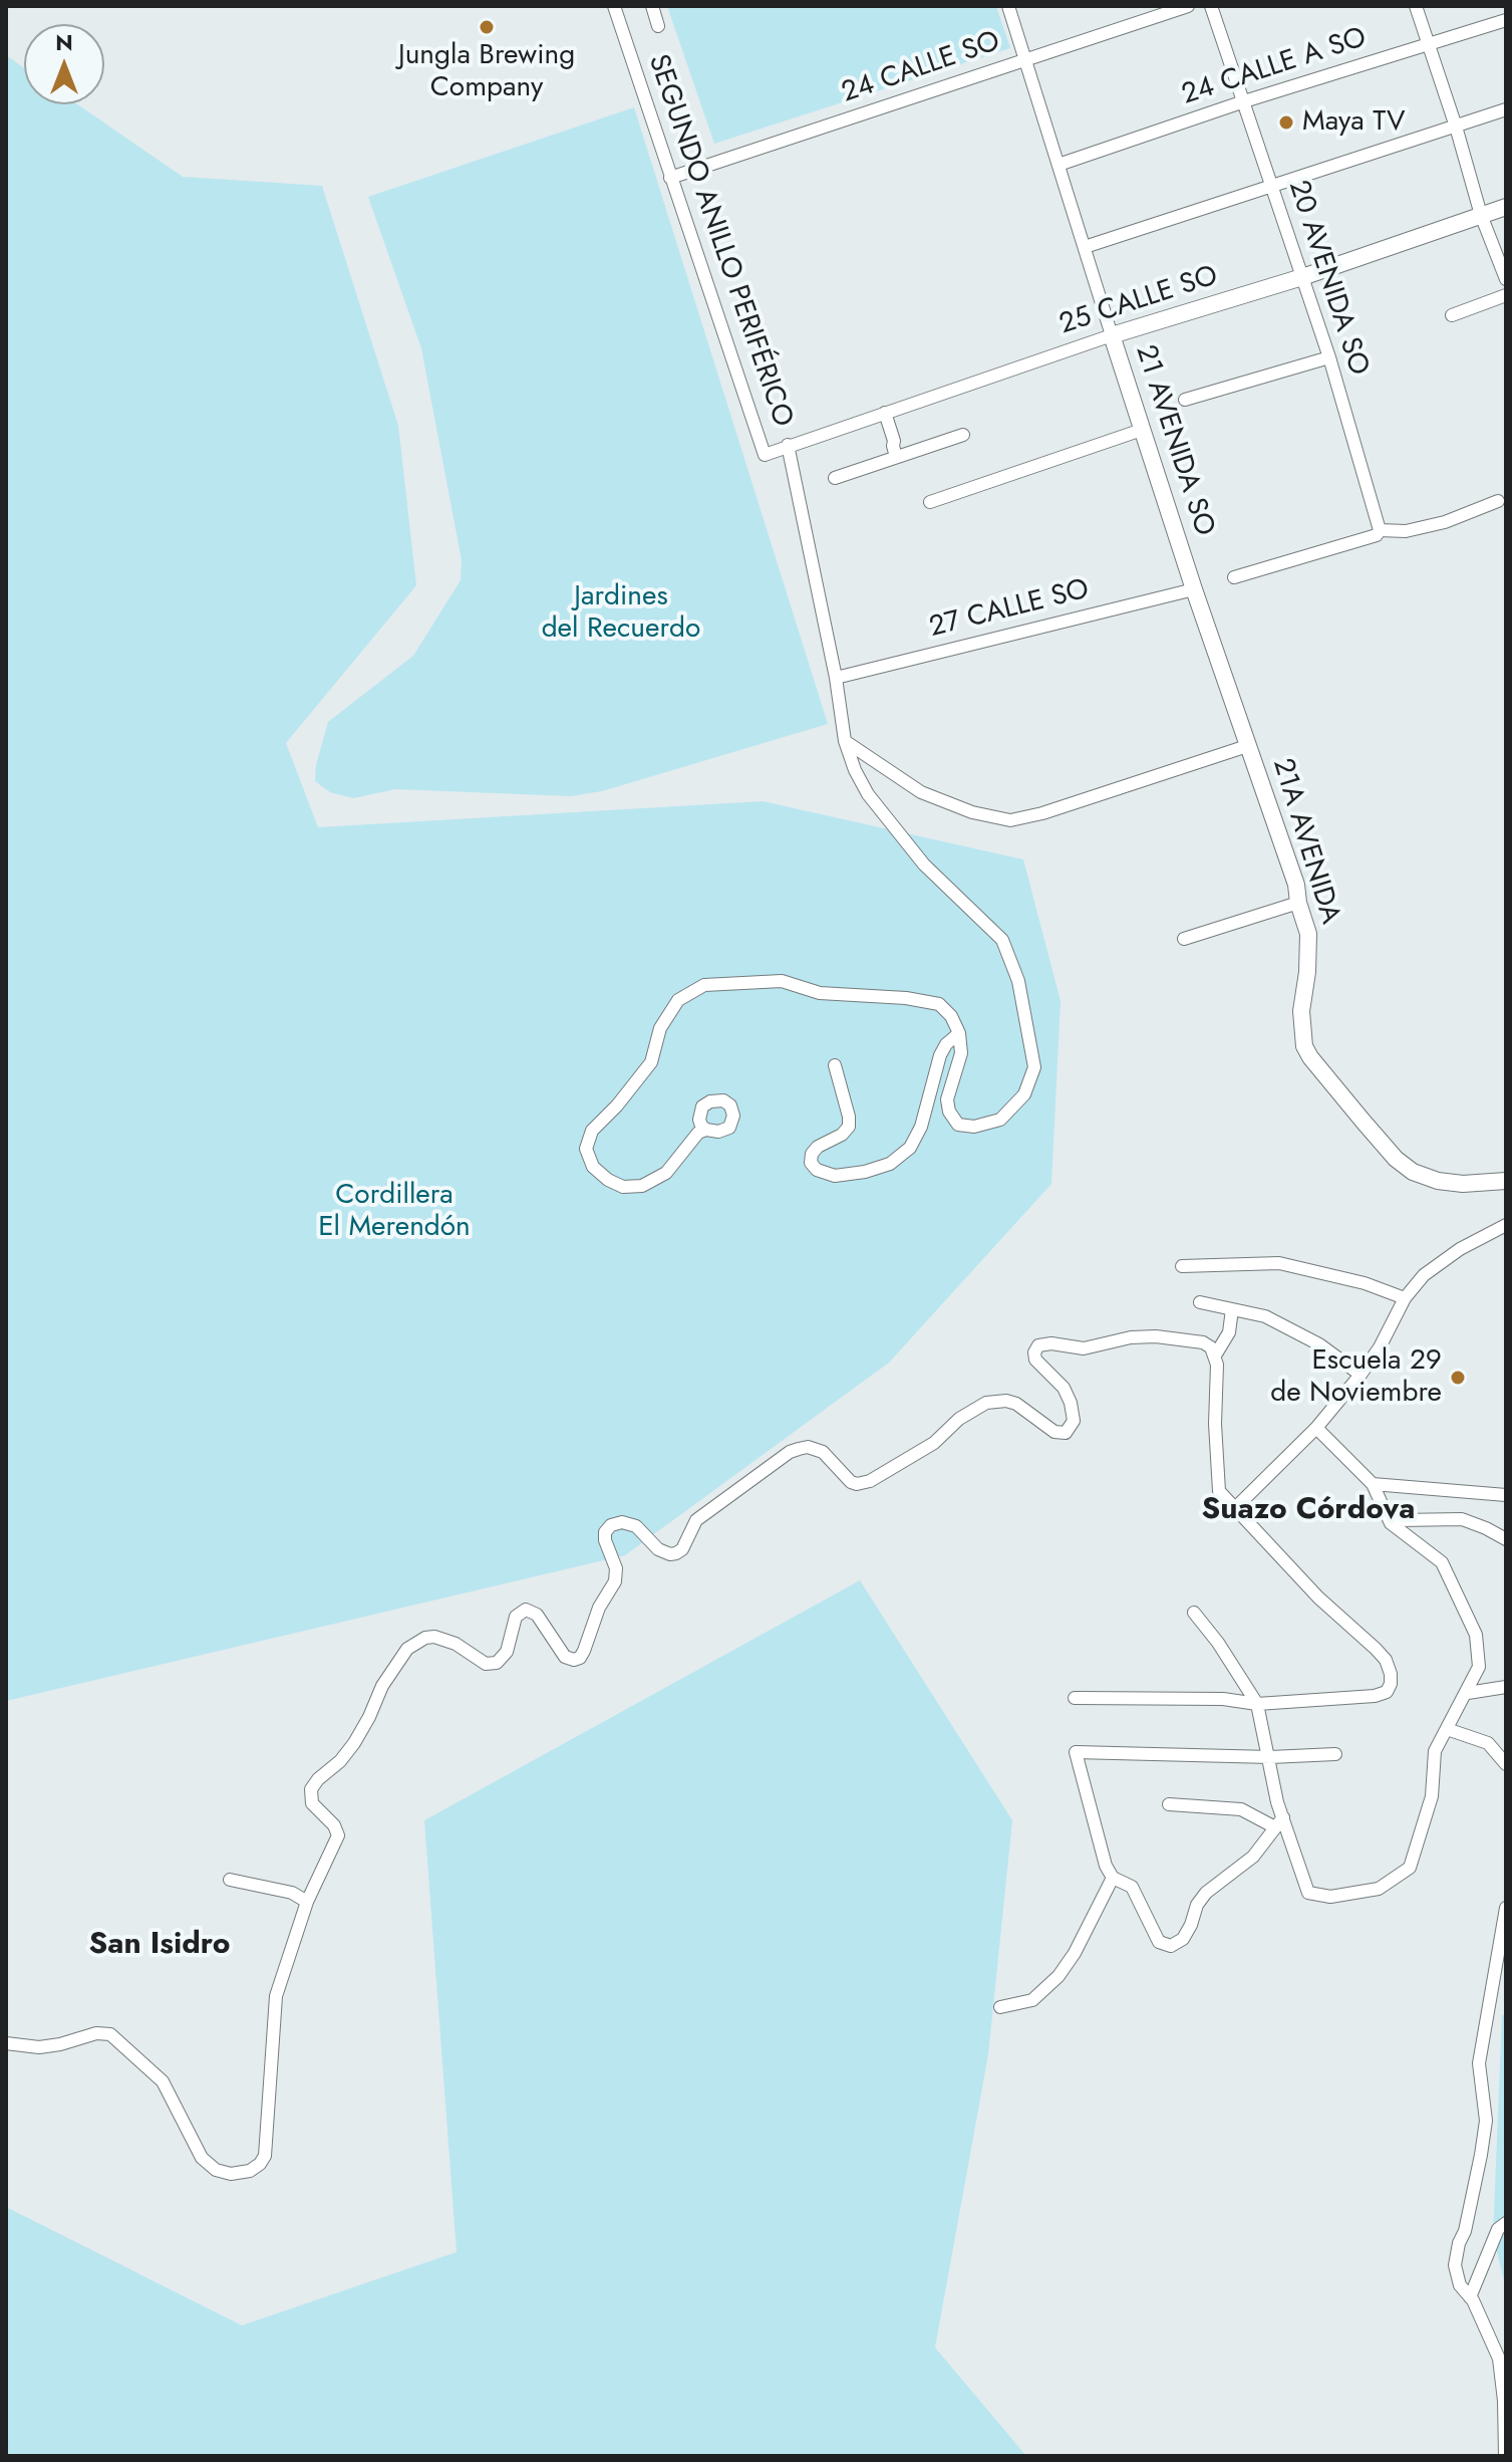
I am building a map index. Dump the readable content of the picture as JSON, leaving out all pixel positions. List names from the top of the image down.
{
  "streets": {
    "street": [
      "24 CALLE A SO",
      "24 CALLE SO",
      "SEGUNDO ANILLO PERIFÉRICO",
      "20 AVENIDA SO",
      "25 CALLE SO",
      "21 AVENIDA SO",
      "27 CALLE SO",
      "21A AVENIDA"
    ]
  },
  "crossings": [
    ["24 CALLE A SO", "20 AVENIDA SO"],
    ["24 CALLE A SO", "21 AVENIDA SO"],
    ["24 CALLE SO", "SEGUNDO ANILLO PERIFÉRICO"],
    ["24 CALLE SO", "21 AVENIDA SO"],
    ["SEGUNDO ANILLO PERIFÉRICO", "25 CALLE SO"],
    ["SEGUNDO ANILLO PERIFÉRICO", "27 CALLE SO"],
    ["20 AVENIDA SO", "25 CALLE SO"],
    ["25 CALLE SO", "21 AVENIDA SO"],
    ["21 AVENIDA SO", "27 CALLE SO"],
    ["21 AVENIDA SO", "21A AVENIDA"]
  ],
  "districts": ["Suazo Córdova", "San Isidro"],
  "parks": ["Jardines del Recuerdo", "Cordillera El Merendón"],
  "places": ["Jungla Brewing Company", "Maya TV", "Escuela 29 de Noviembre"],
  "north": "top"
}
